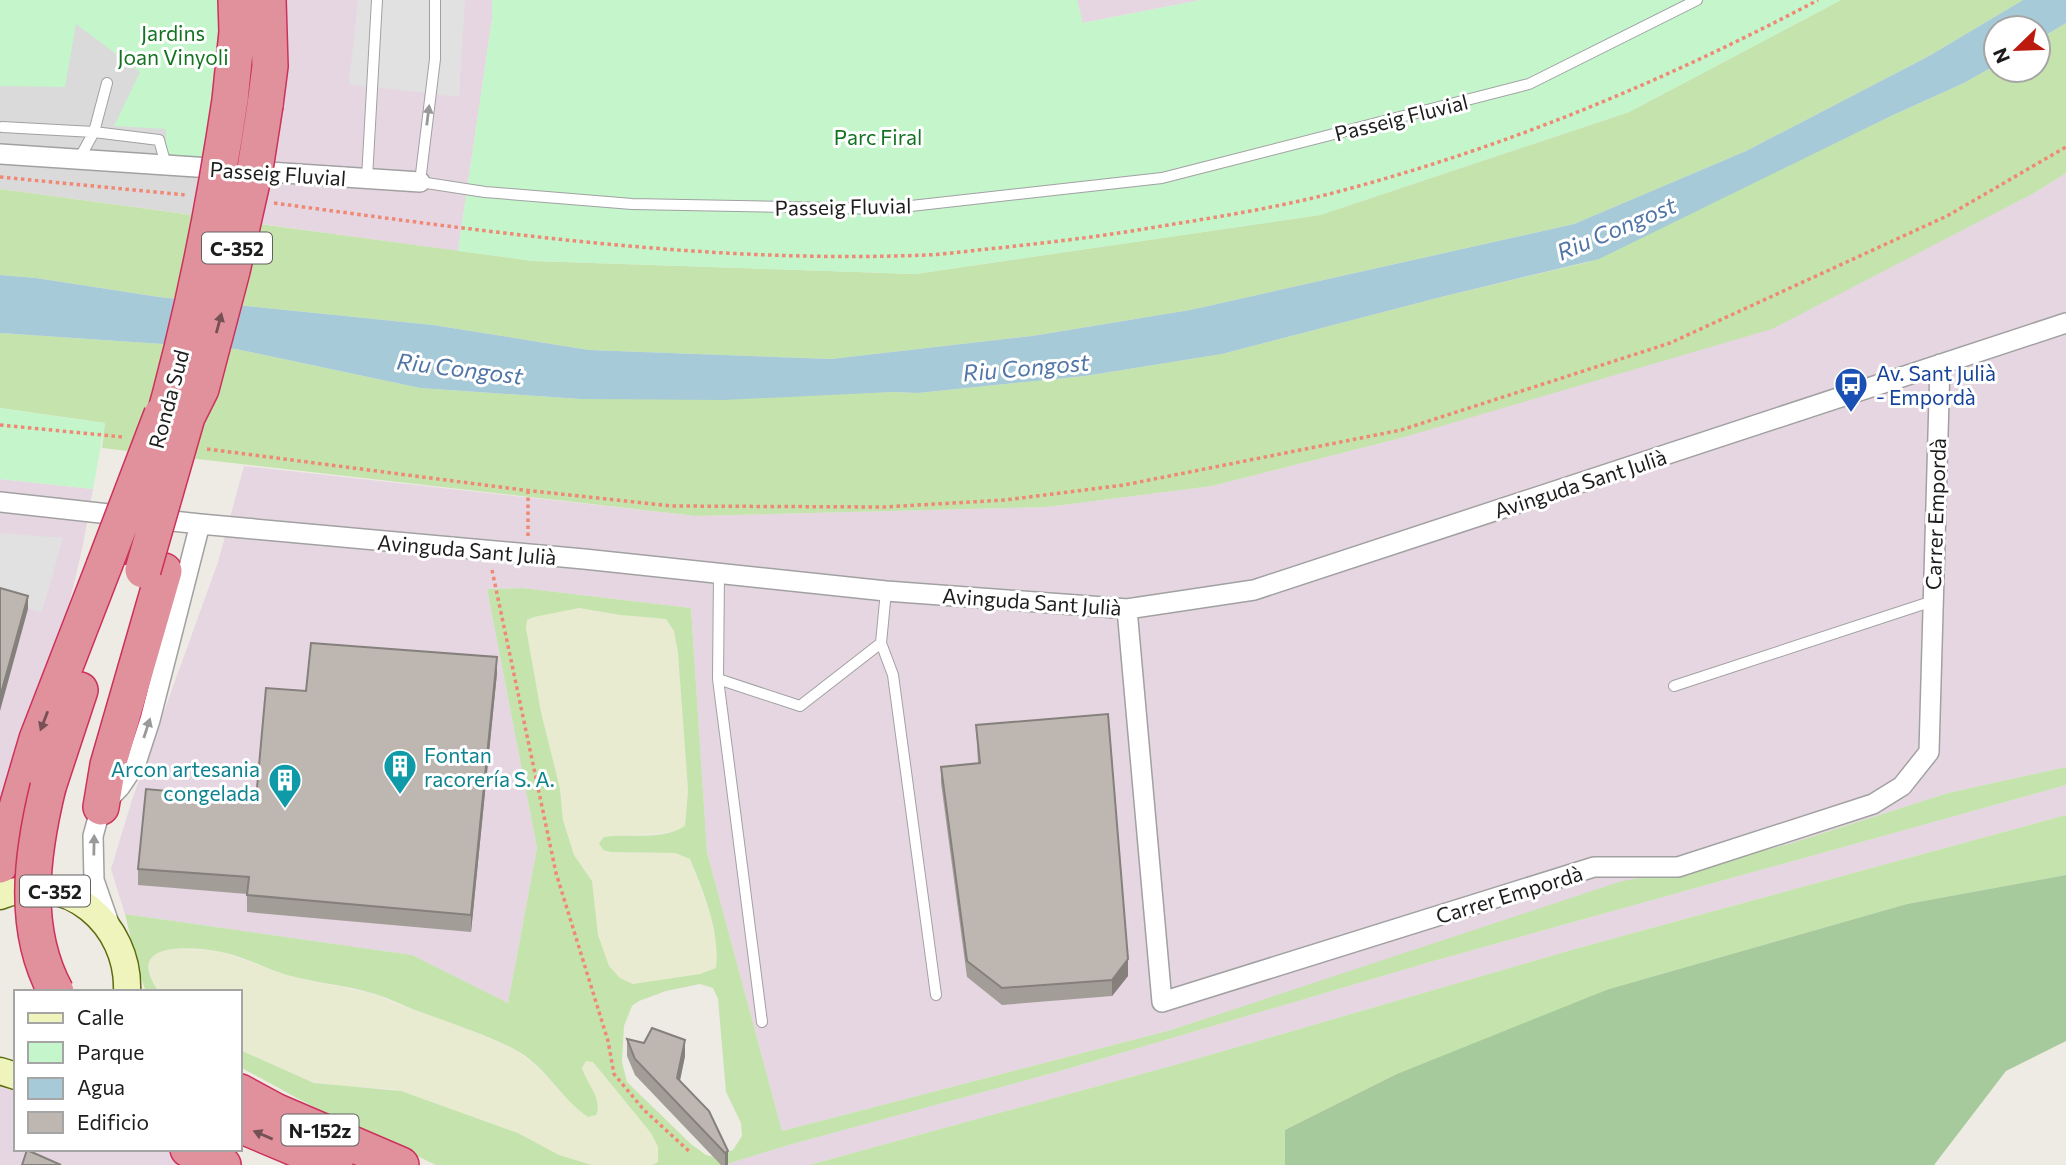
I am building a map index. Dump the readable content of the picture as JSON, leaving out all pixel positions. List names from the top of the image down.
{
  "streets": {
    "highway": ["C-352", "Ronda Sud", "N-152z"],
    "street": ["Passeig Fluvial", "Avinguda Sant Julià", "Carrer Empordà"]
  },
  "crossings": [
    ["Avinguda Sant Julià", "Carrer Empordà"]
  ],
  "water": ["Riu Congost"],
  "parks": ["Jardins Joan Vinyoli", "Parc Firal"],
  "places": {
    "bus stop": ["Av. Sant Julià - Empordà"],
    "building": ["Fontan racorería S. A.", "Arcon artesania congelada"]
  },
  "legend": [
    "Calle",
    "Parque",
    "Agua",
    "Edificio"
  ],
  "north": "bottom left"
}
